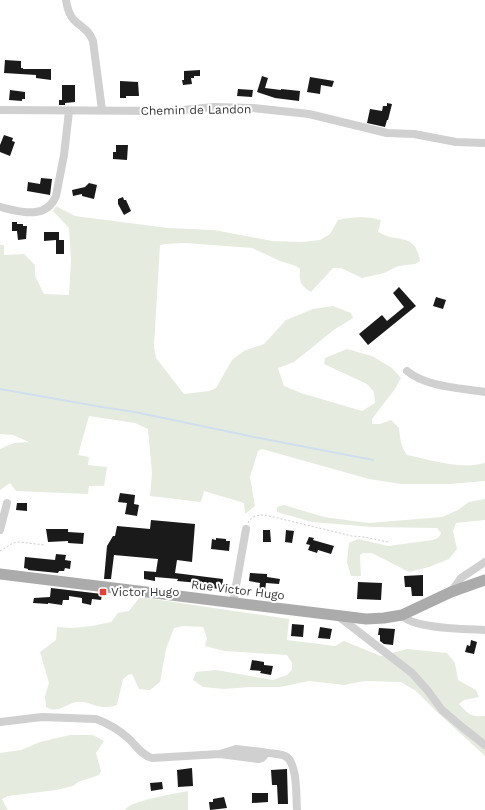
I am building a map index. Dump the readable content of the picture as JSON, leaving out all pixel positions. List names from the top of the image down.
{
  "streets": {
    "main road": ["Rue Victor Hugo"],
    "street": ["Chemin de Landon"]
  },
  "places": {
    "transit": ["Victor Hugo"]
  }
}
